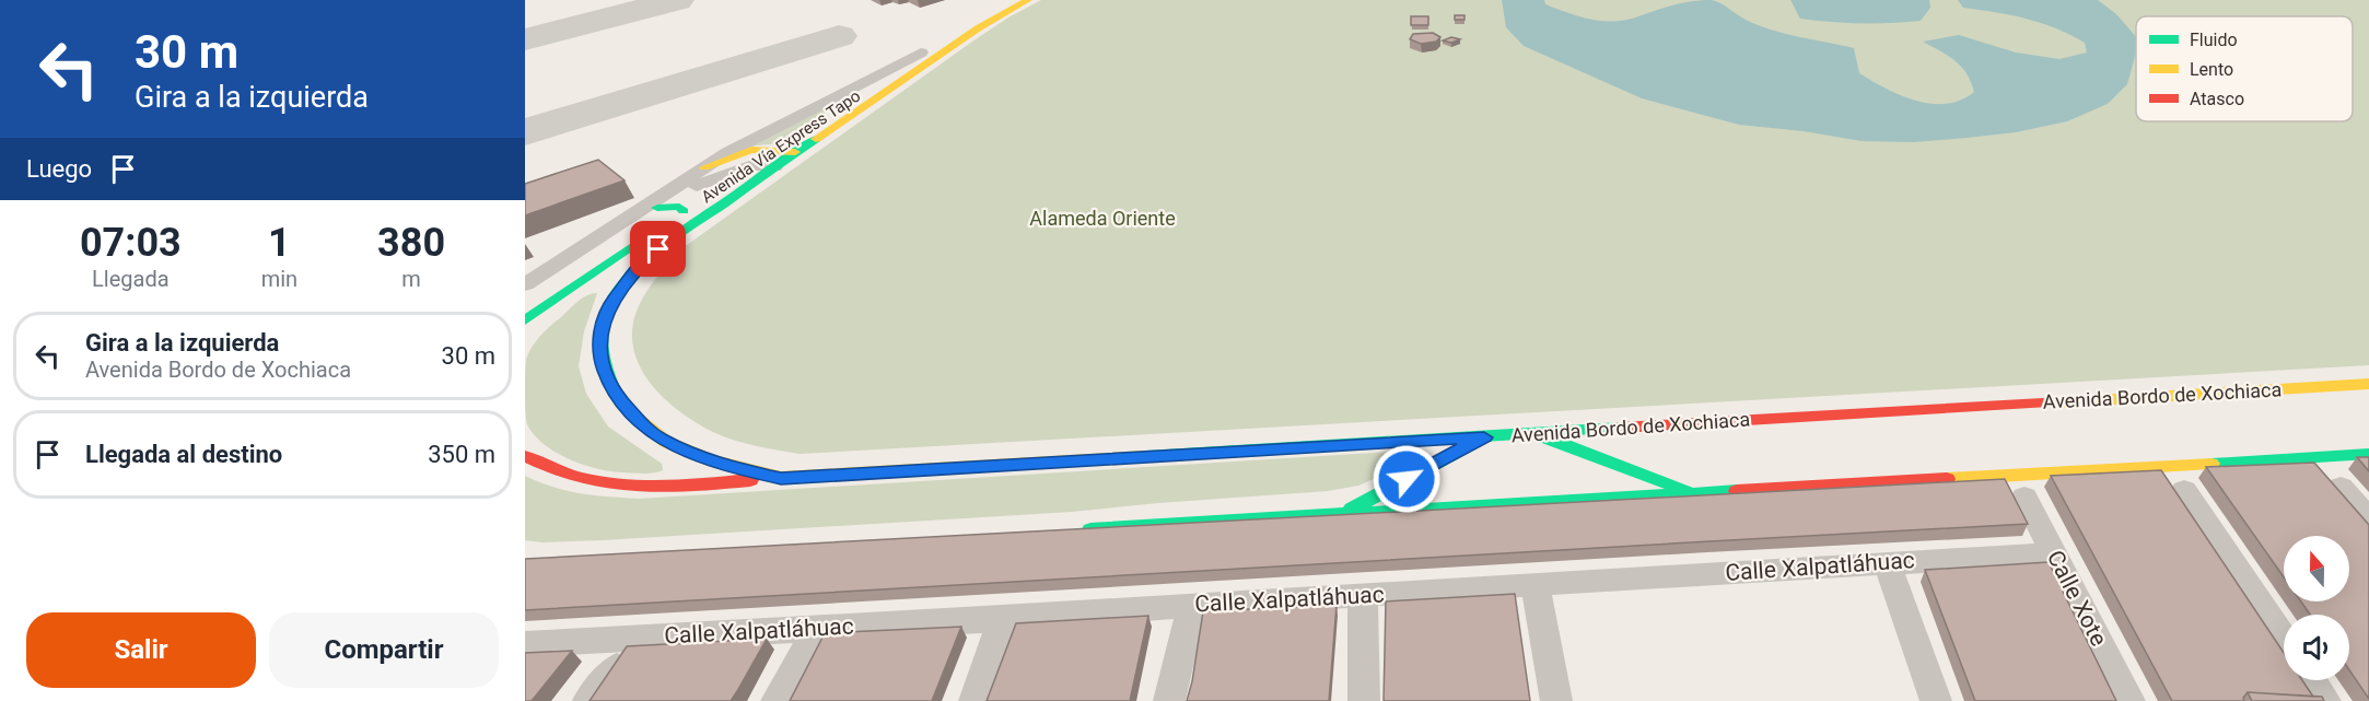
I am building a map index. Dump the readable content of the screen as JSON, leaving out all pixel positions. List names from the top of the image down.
{
  "streets": {
    "main road": ["Avenida Vía Express Tapo", "Avenida Bordo de Xochiaca"],
    "street": ["Calle Xalpatláhuac", "Calle Xote"]
  },
  "crossings": [
    ["Avenida Vía Express Tapo", "Avenida Bordo de Xochiaca"],
    ["Calle Xalpatláhuac", "Calle Xote"]
  ],
  "parks": ["Alameda Oriente"],
  "legend": ["Fluido", "Lento", "Atasco"],
  "north": "top",
  "page": {
    "turn": ["30 m", "Gira a la izquierda"],
    "then": "Luego",
    "eta": [
      "07:03",
      "Llegada",
      "1",
      "min",
      "380",
      "m"
    ],
    "list": [
      {
        "name": "Gira a la izquierda",
        "note": "Avenida Bordo de Xochiaca",
        "value": "30 m"
      },
      {
        "name": "Llegada al destino",
        "value": "350 m"
      }
    ],
    "buttons": ["Salir", "Compartir"]
  }
}
